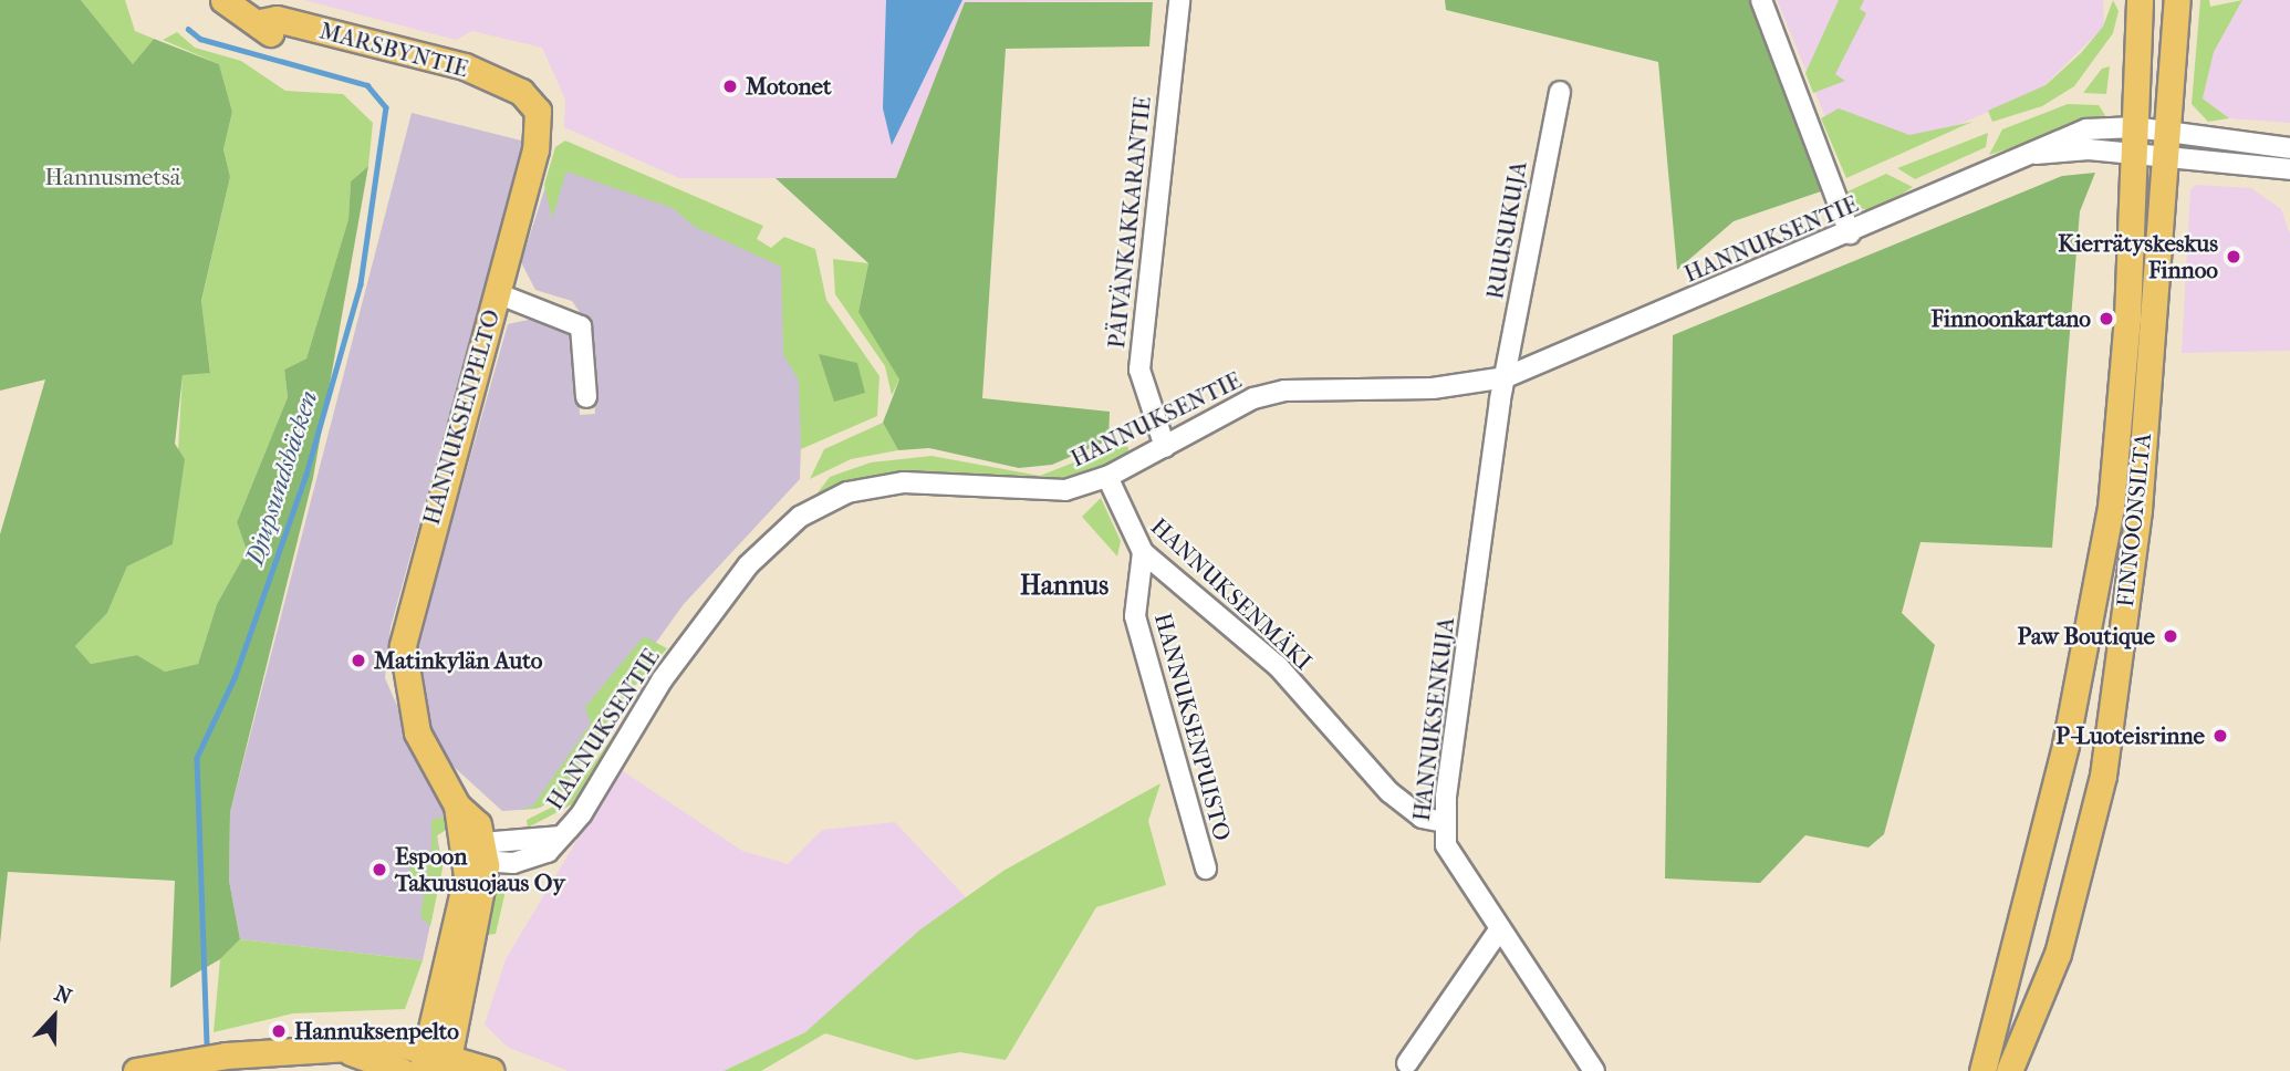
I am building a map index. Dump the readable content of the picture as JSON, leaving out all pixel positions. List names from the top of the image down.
{
  "streets": {
    "main road": ["MARSBYNTIE", "HANNUKSENPELTO", "FINNOONSILTA"],
    "street": [
      "PÄIVÄNKAKKARANTIE",
      "RUUSUKUJA",
      "HANNUKSENTIE",
      "HANNUKSENMÄKI",
      "HANNUKSENKUJA",
      "HANNUKSENPUISTO"
    ]
  },
  "crossings": [
    ["MARSBYNTIE", "HANNUKSENPELTO"],
    ["PÄIVÄNKAKKARANTIE", "HANNUKSENTIE"],
    ["RUUSUKUJA", "HANNUKSENTIE"],
    ["RUUSUKUJA", "HANNUKSENKUJA"],
    ["HANNUKSENTIE", "HANNUKSENPELTO"],
    ["HANNUKSENTIE", "FINNOONSILTA"],
    ["HANNUKSENTIE", "HANNUKSENMÄKI"],
    ["HANNUKSENTIE", "HANNUKSENKUJA"],
    ["HANNUKSENMÄKI", "HANNUKSENKUJA"],
    ["HANNUKSENMÄKI", "HANNUKSENPUISTO"]
  ],
  "districts": ["Hannus"],
  "water": ["Djupsundsbäcken"],
  "parks": ["Hannusmetsä"],
  "places": [
    "Motonet",
    "Kierrätyskeskus Finnoo",
    "Finnoonkartano",
    "Paw Boutique",
    "Matinkylän Auto",
    "P-Luoteisrinne",
    "Espoon Takuusuojaus Oy",
    "Hannuksenpelto"
  ],
  "north": "top"
}
